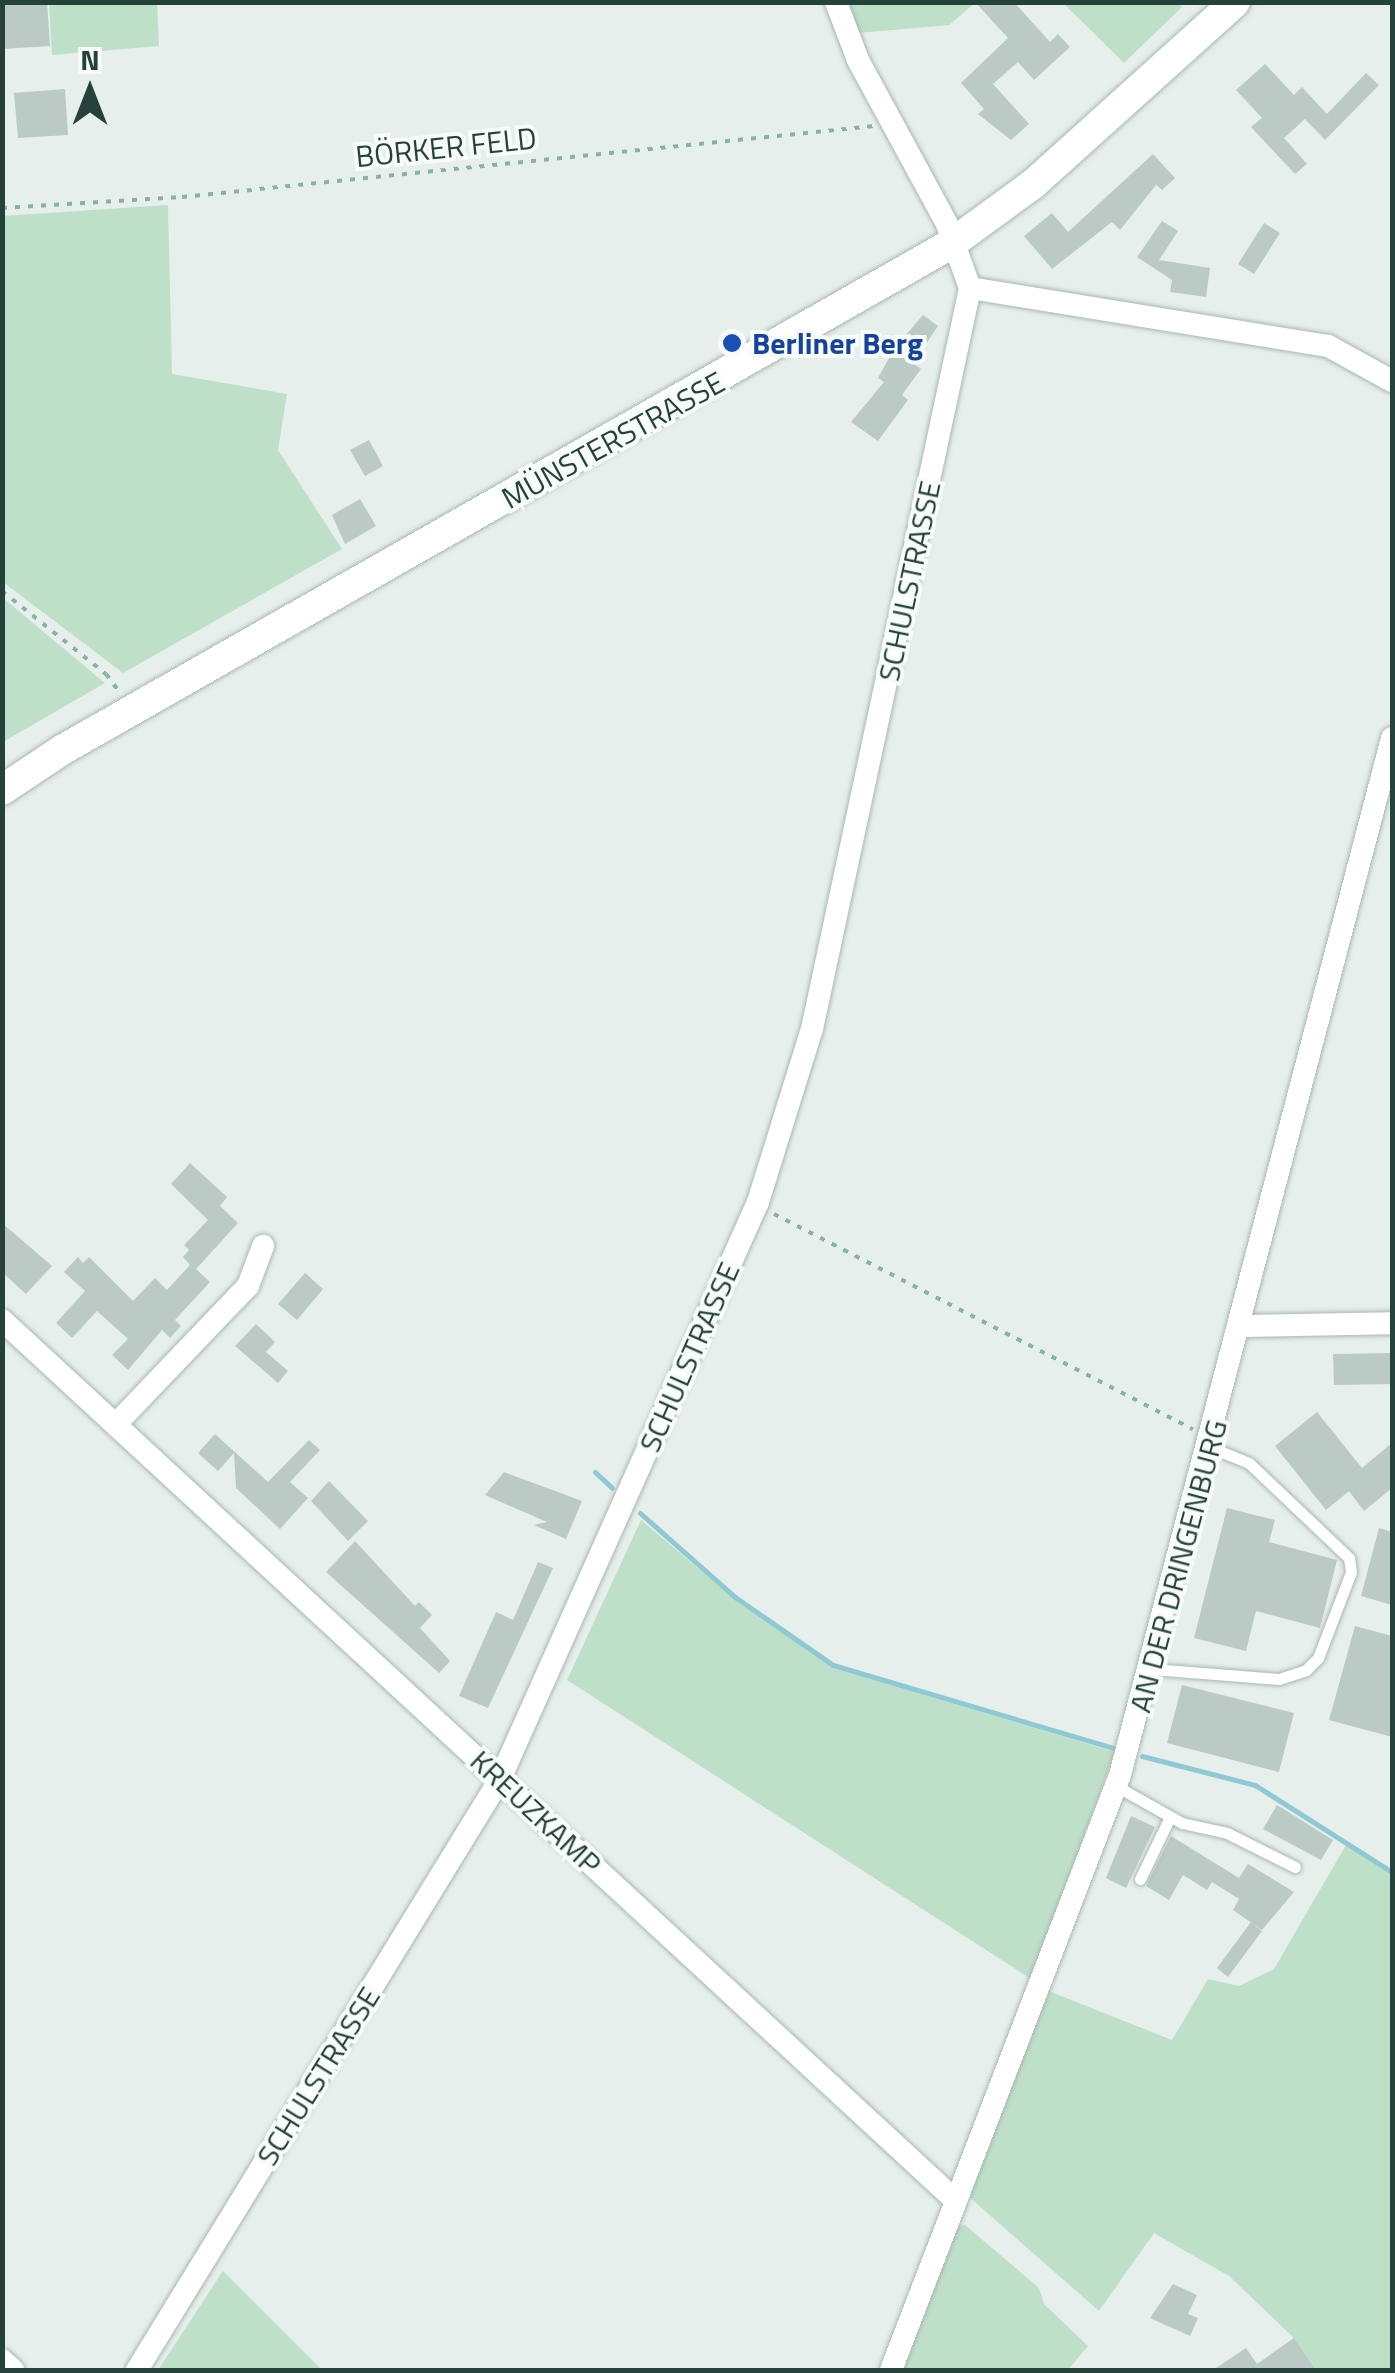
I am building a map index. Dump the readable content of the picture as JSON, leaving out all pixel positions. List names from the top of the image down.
{
  "streets": {
    "main road": ["MÜNSTERSTRASSE"],
    "street": ["SCHULSTRASSE", "AN DER DRINGENBURG", "KREUZKAMP"],
    "path": ["BÖRKER FELD"]
  },
  "crossings": [
    ["SCHULSTRASSE", "KREUZKAMP"],
    ["AN DER DRINGENBURG", "KREUZKAMP"]
  ],
  "places": ["Berliner Berg"],
  "north": "top"
}
